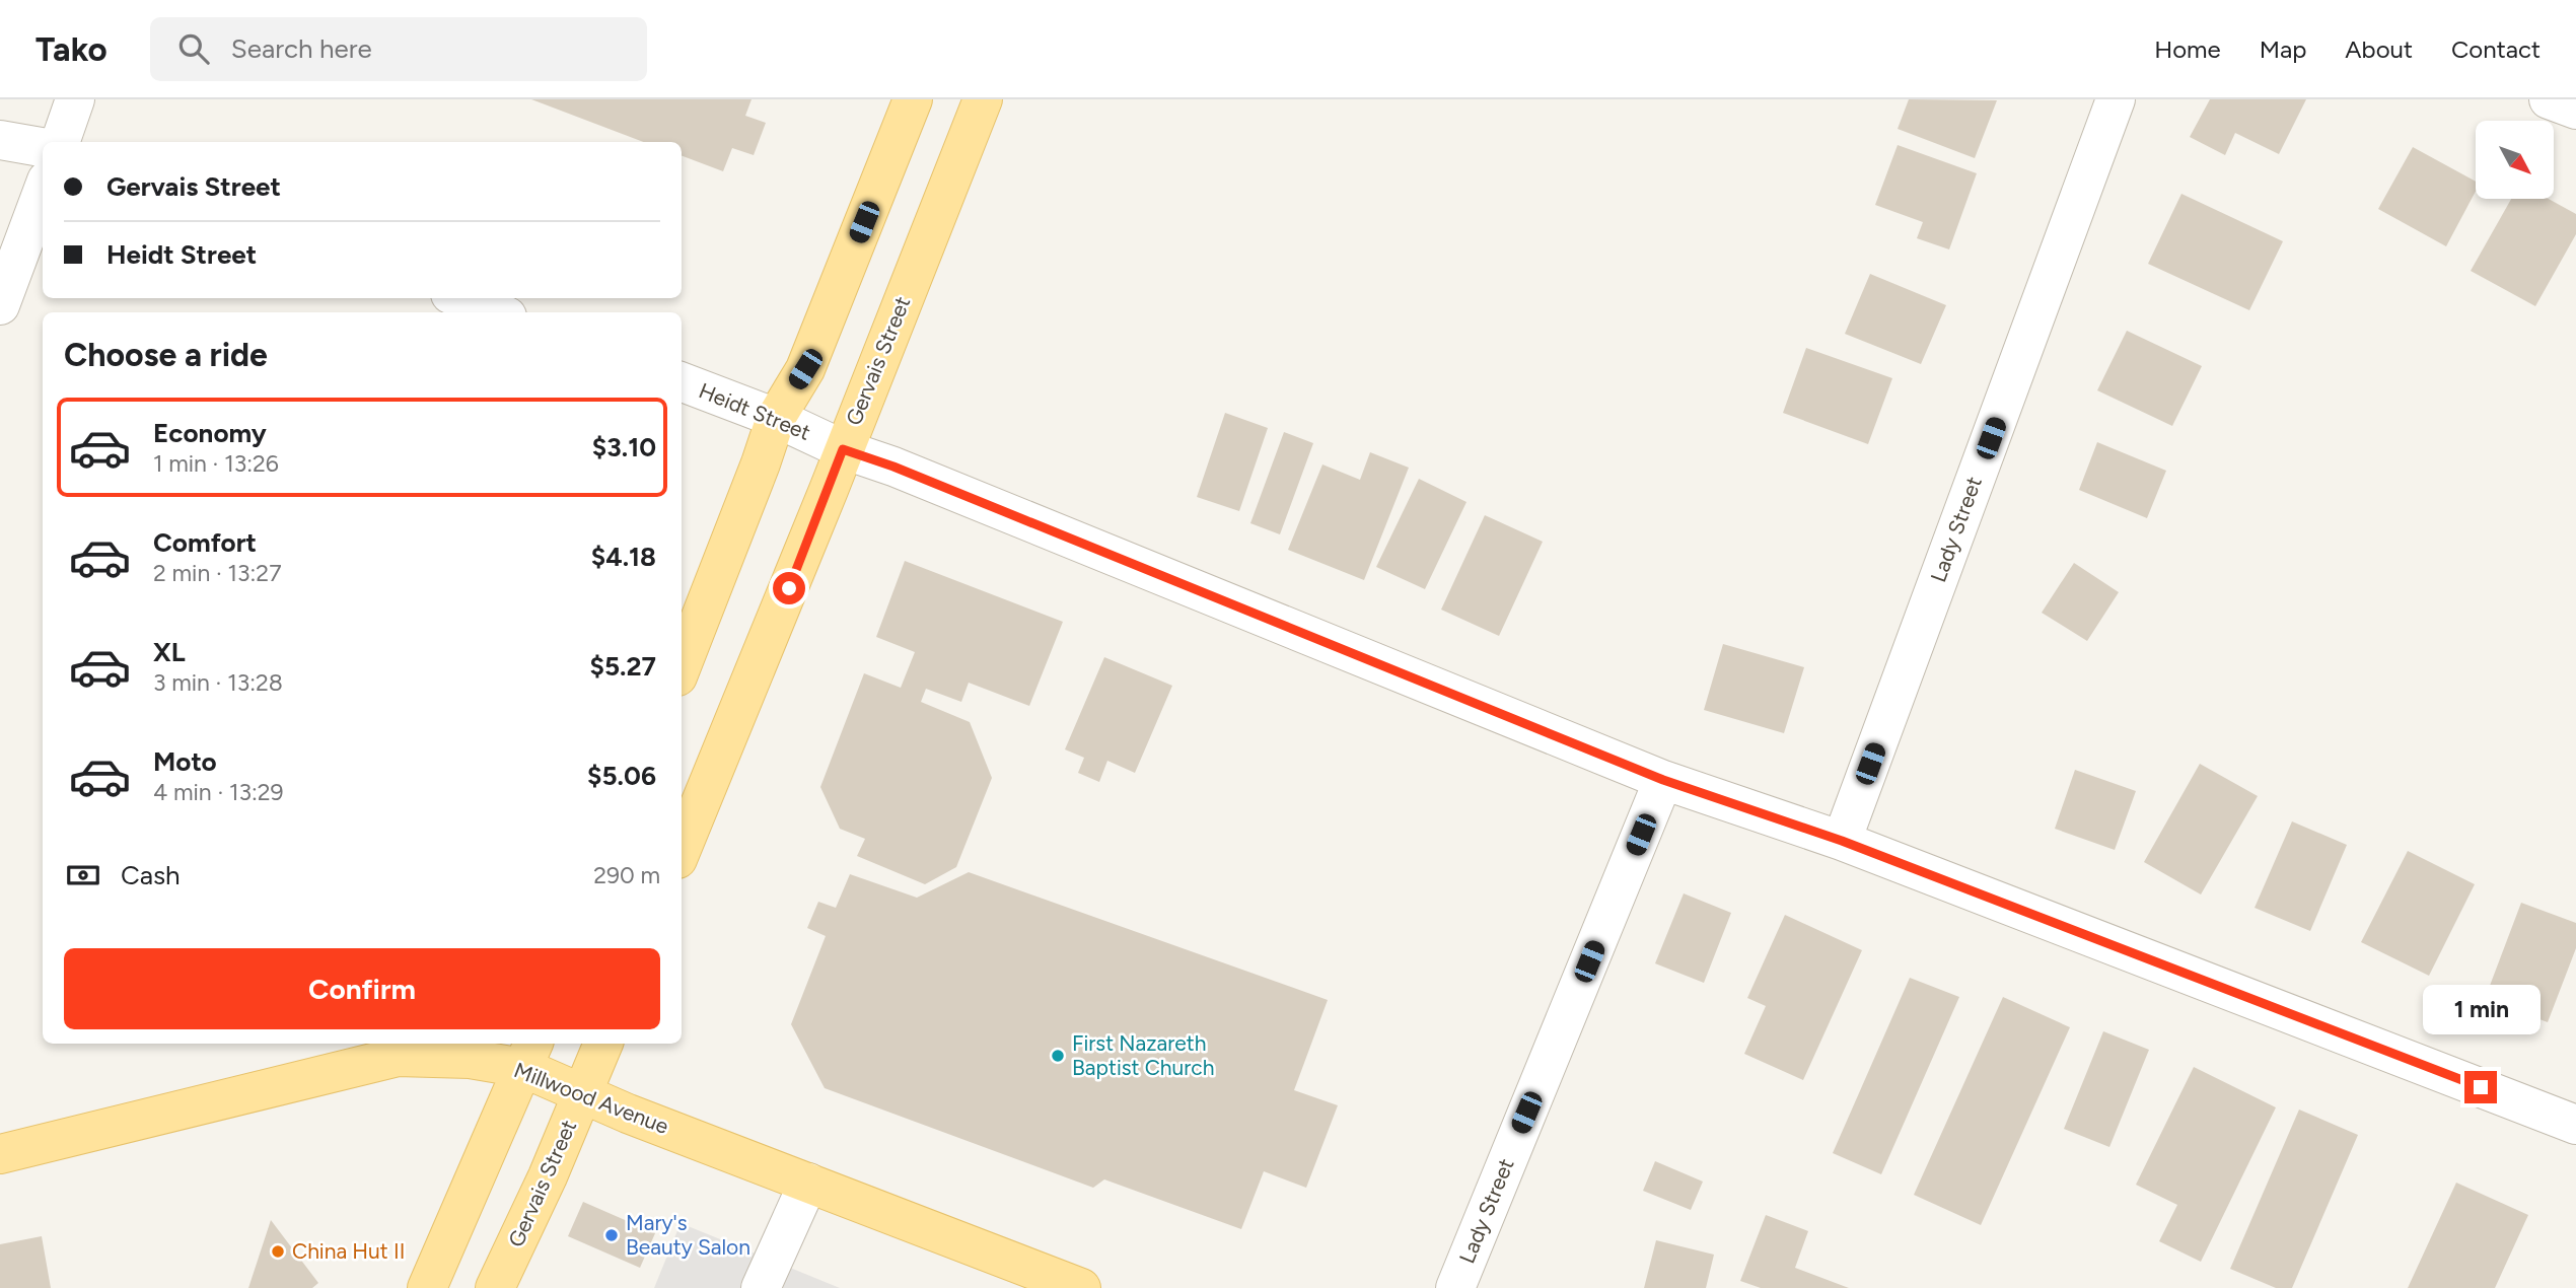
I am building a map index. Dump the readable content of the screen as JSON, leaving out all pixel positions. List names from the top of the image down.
{
  "streets": {
    "main road": ["Gervais Street", "Millwood Avenue"],
    "street": ["Heidt Street", "Lady Street"]
  },
  "crossings": [
    ["Gervais Street", "Heidt Street"],
    ["Gervais Street", "Millwood Avenue"],
    ["Heidt Street", "Lady Street"]
  ],
  "places": ["First Nazareth Baptist Church", "Mary's Beauty Salon", "China Hut II"],
  "north": "bottom right",
  "page": {
    "header": "Tako",
    "search": "Search here",
    "nav": [
      "Home",
      "Map",
      "About",
      "Contact"
    ],
    "banner": ["Gervais Street", "Heidt Street"],
    "heading": "Choose a ride",
    "list": [
      {
        "name": "Economy",
        "note": "1 min · 13:26",
        "value": "$3.10"
      },
      {
        "name": "Comfort",
        "note": "2 min · 13:27",
        "value": "$4.18"
      },
      {
        "name": "XL",
        "note": "3 min · 13:28",
        "value": "$5.27"
      },
      {
        "name": "Moto",
        "note": "4 min · 13:29",
        "value": "$5.06"
      }
    ],
    "pay": ["Cash", "290 m"],
    "buttons": "Confirm",
    "bubble": "1 min"
  }
}
